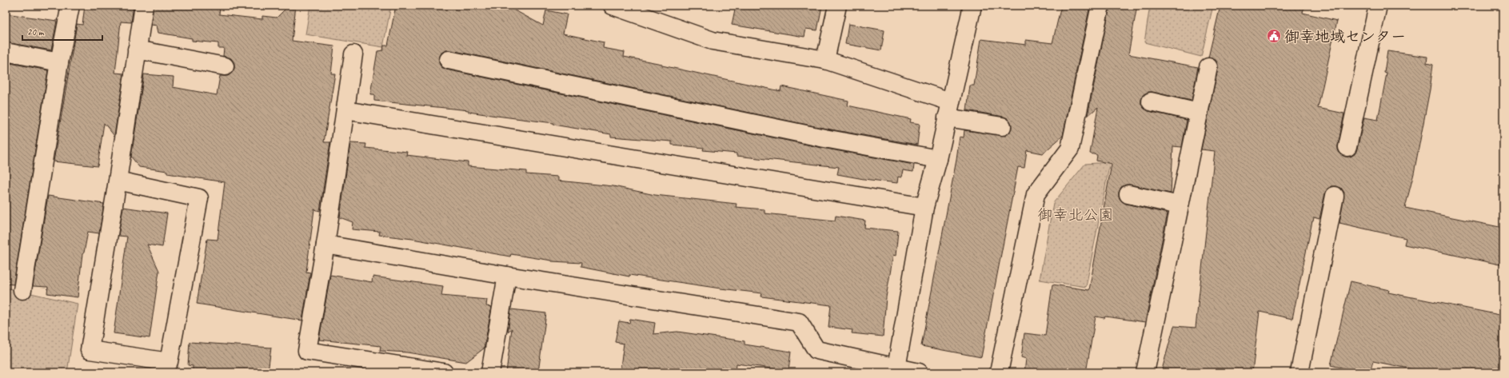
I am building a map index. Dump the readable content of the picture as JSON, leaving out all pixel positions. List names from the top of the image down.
{
  "parks": ["御幸北公園"],
  "places": {
    "public building": ["御幸地域センター"]
  },
  "scale_bar": "20 m"
}
